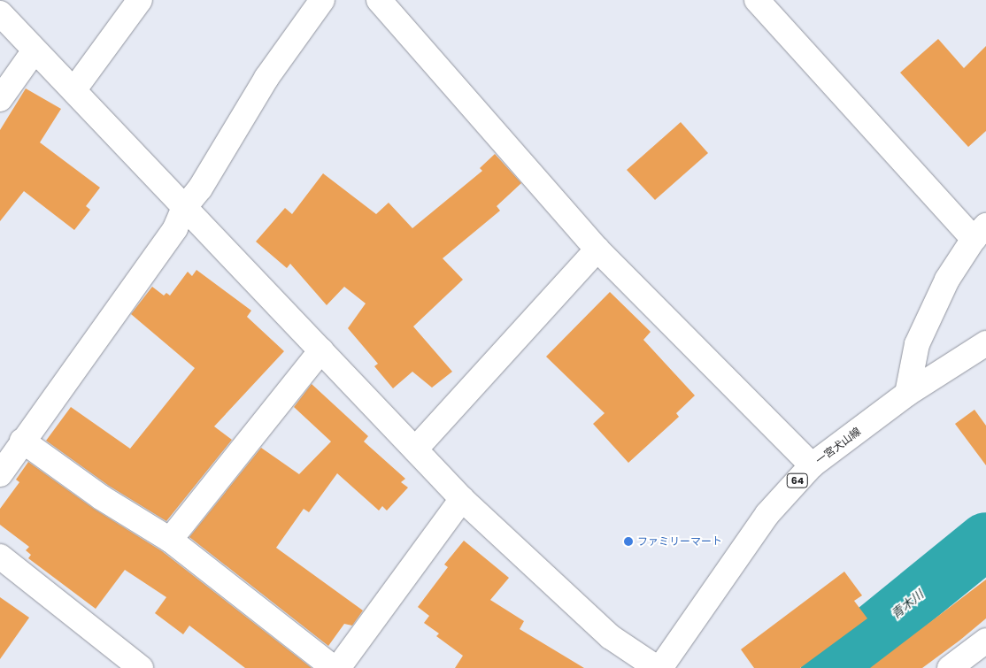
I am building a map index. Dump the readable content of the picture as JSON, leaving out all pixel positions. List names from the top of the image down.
{
  "streets": {
    "street": ["一宮犬山線", "64"]
  },
  "water": ["青木川"],
  "places": ["ファミリーマート"]
}
